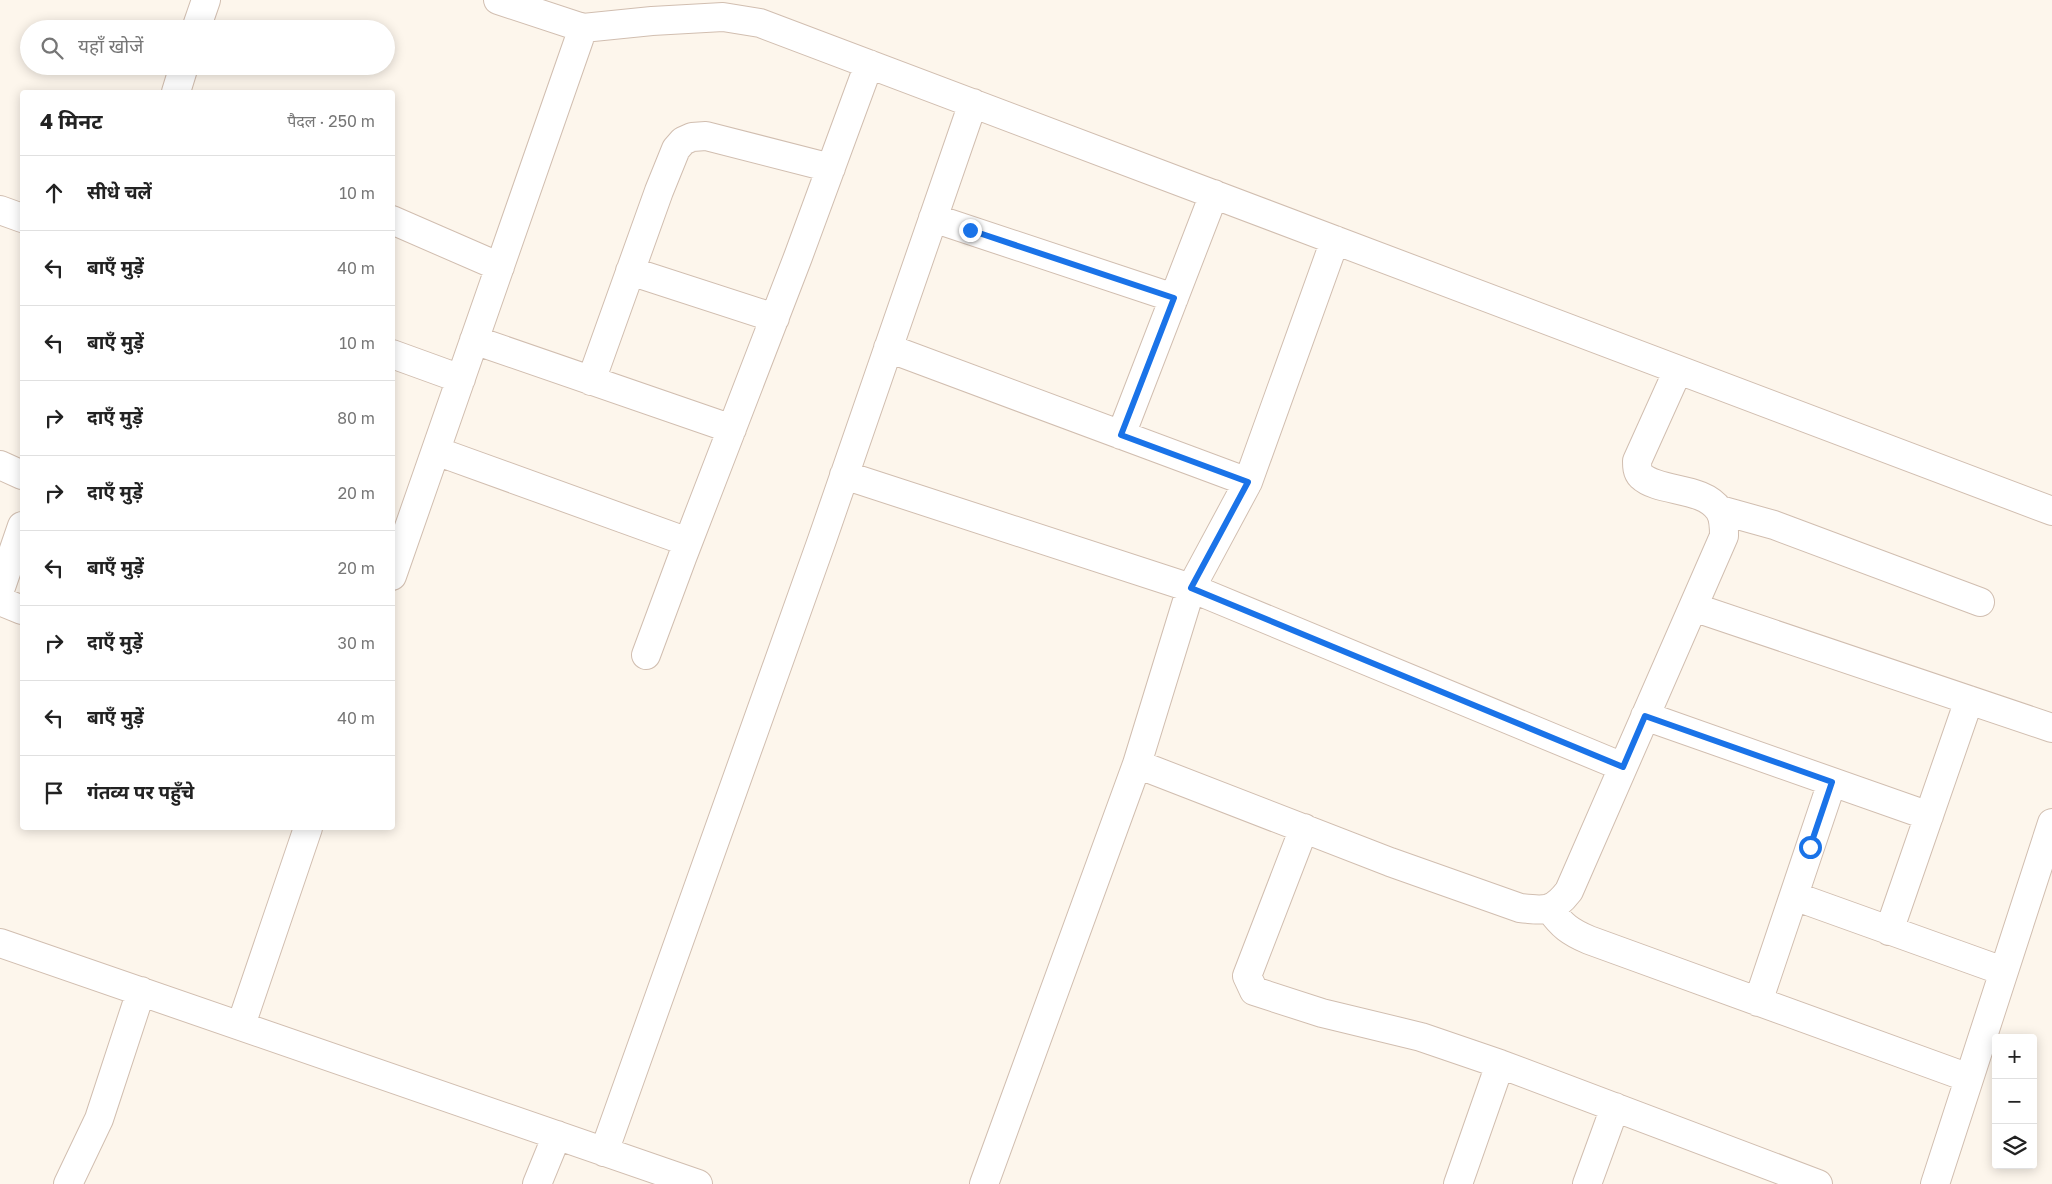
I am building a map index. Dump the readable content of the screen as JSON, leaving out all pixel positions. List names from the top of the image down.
{
  "page": {
    "search": "यहाँ खोजें",
    "heading": ["4 मिनट", "पैदल · 250 m"],
    "list": [
      ["सीधे चलें", "10 m"],
      ["बाएँ मुड़ें", "40 m"],
      ["बाएँ मुड़ें", "10 m"],
      ["दाएँ मुड़ें", "80 m"],
      ["दाएँ मुड़ें", "20 m"],
      ["बाएँ मुड़ें", "20 m"],
      ["दाएँ मुड़ें", "30 m"],
      ["बाएँ मुड़ें", "40 m"],
      "गंतव्य पर पहुँचे"
    ],
    "map_buttons": ["+", "−"]
  }
}
